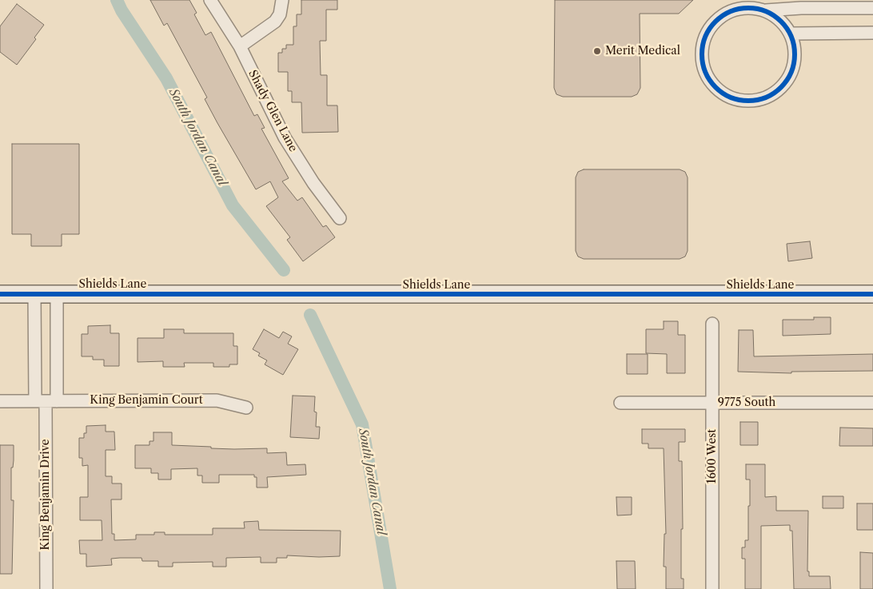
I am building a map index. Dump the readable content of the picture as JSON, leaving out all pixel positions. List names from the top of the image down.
{
  "streets": {
    "main road": ["Shields Lane"],
    "street": [
      "Shady Glen Lane",
      "King Benjamin Court",
      "9775 South",
      "1600 West",
      "King Benjamin Drive"
    ]
  },
  "crossings": [
    ["Shields Lane", "King Benjamin Drive"],
    ["King Benjamin Court", "King Benjamin Drive"],
    ["9775 South", "1600 West"]
  ],
  "water": ["South Jordan Canal"],
  "places": ["Merit Medical"]
}
